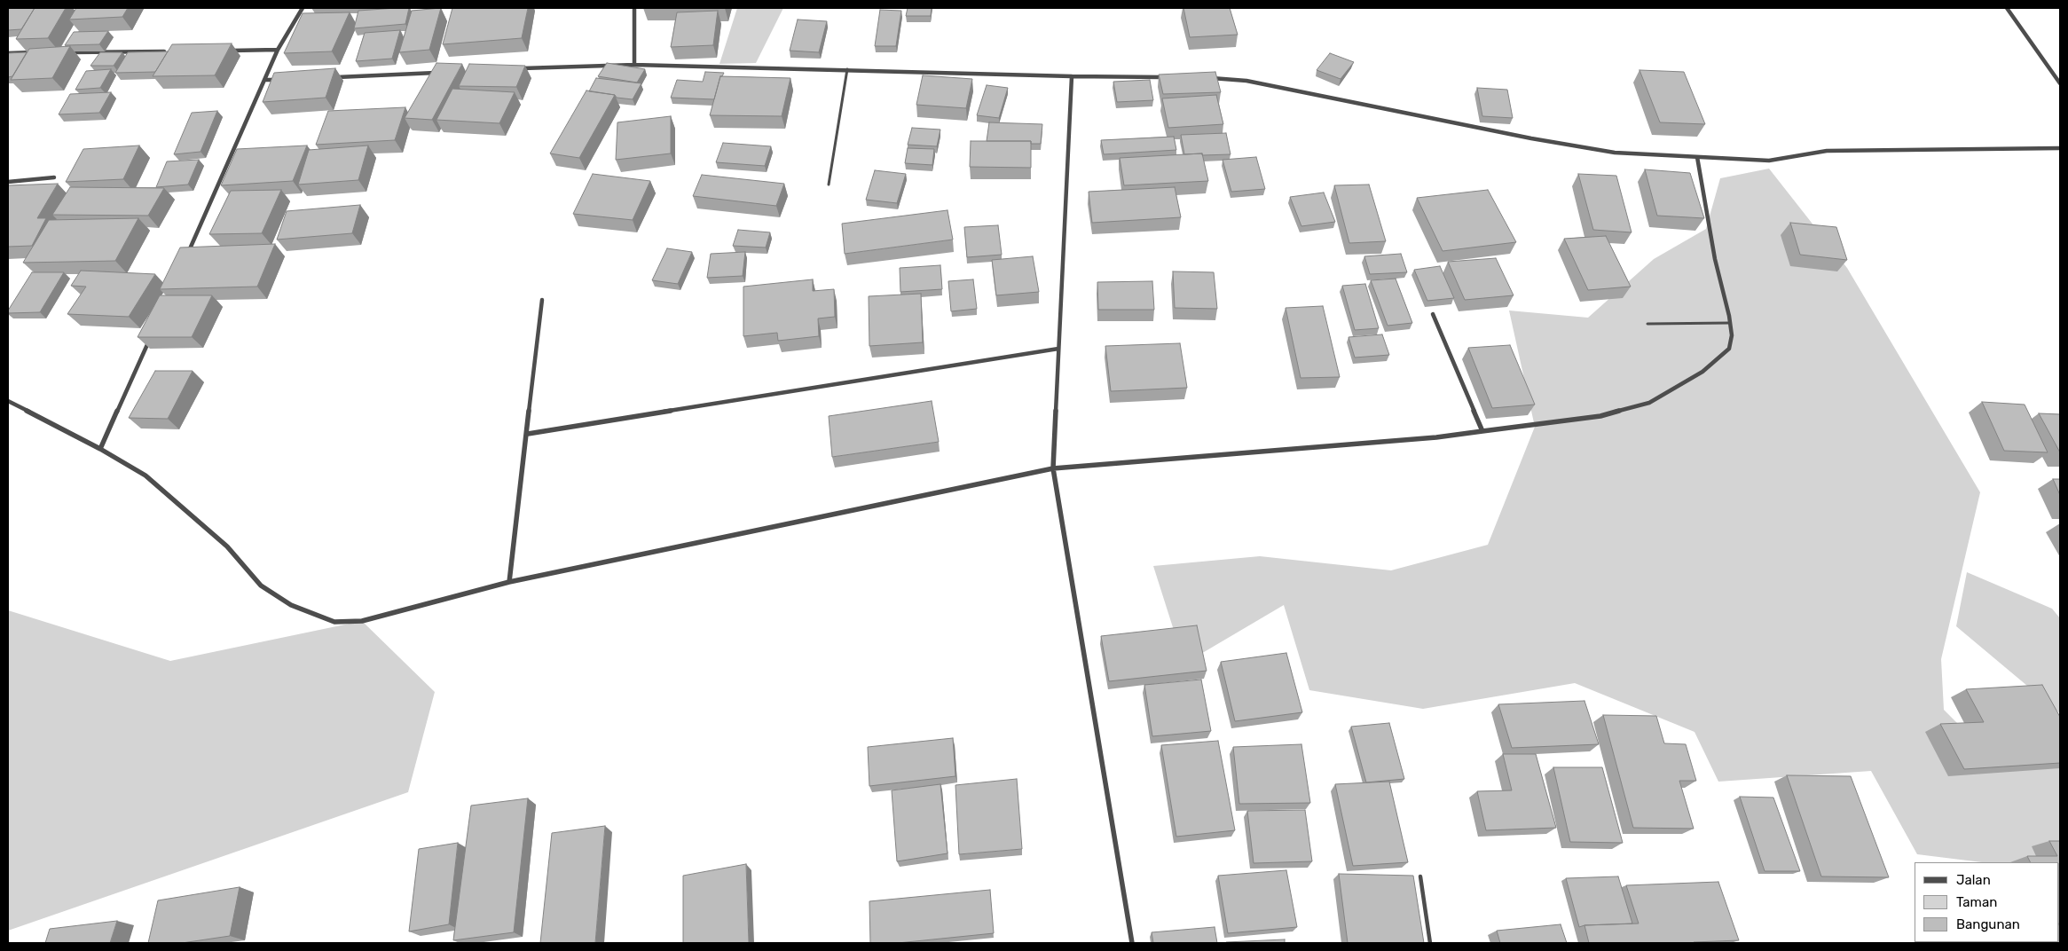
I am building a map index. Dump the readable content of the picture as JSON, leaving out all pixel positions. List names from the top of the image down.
{
  "legend": ["Jalan", "Taman", "Bangunan"]
}
